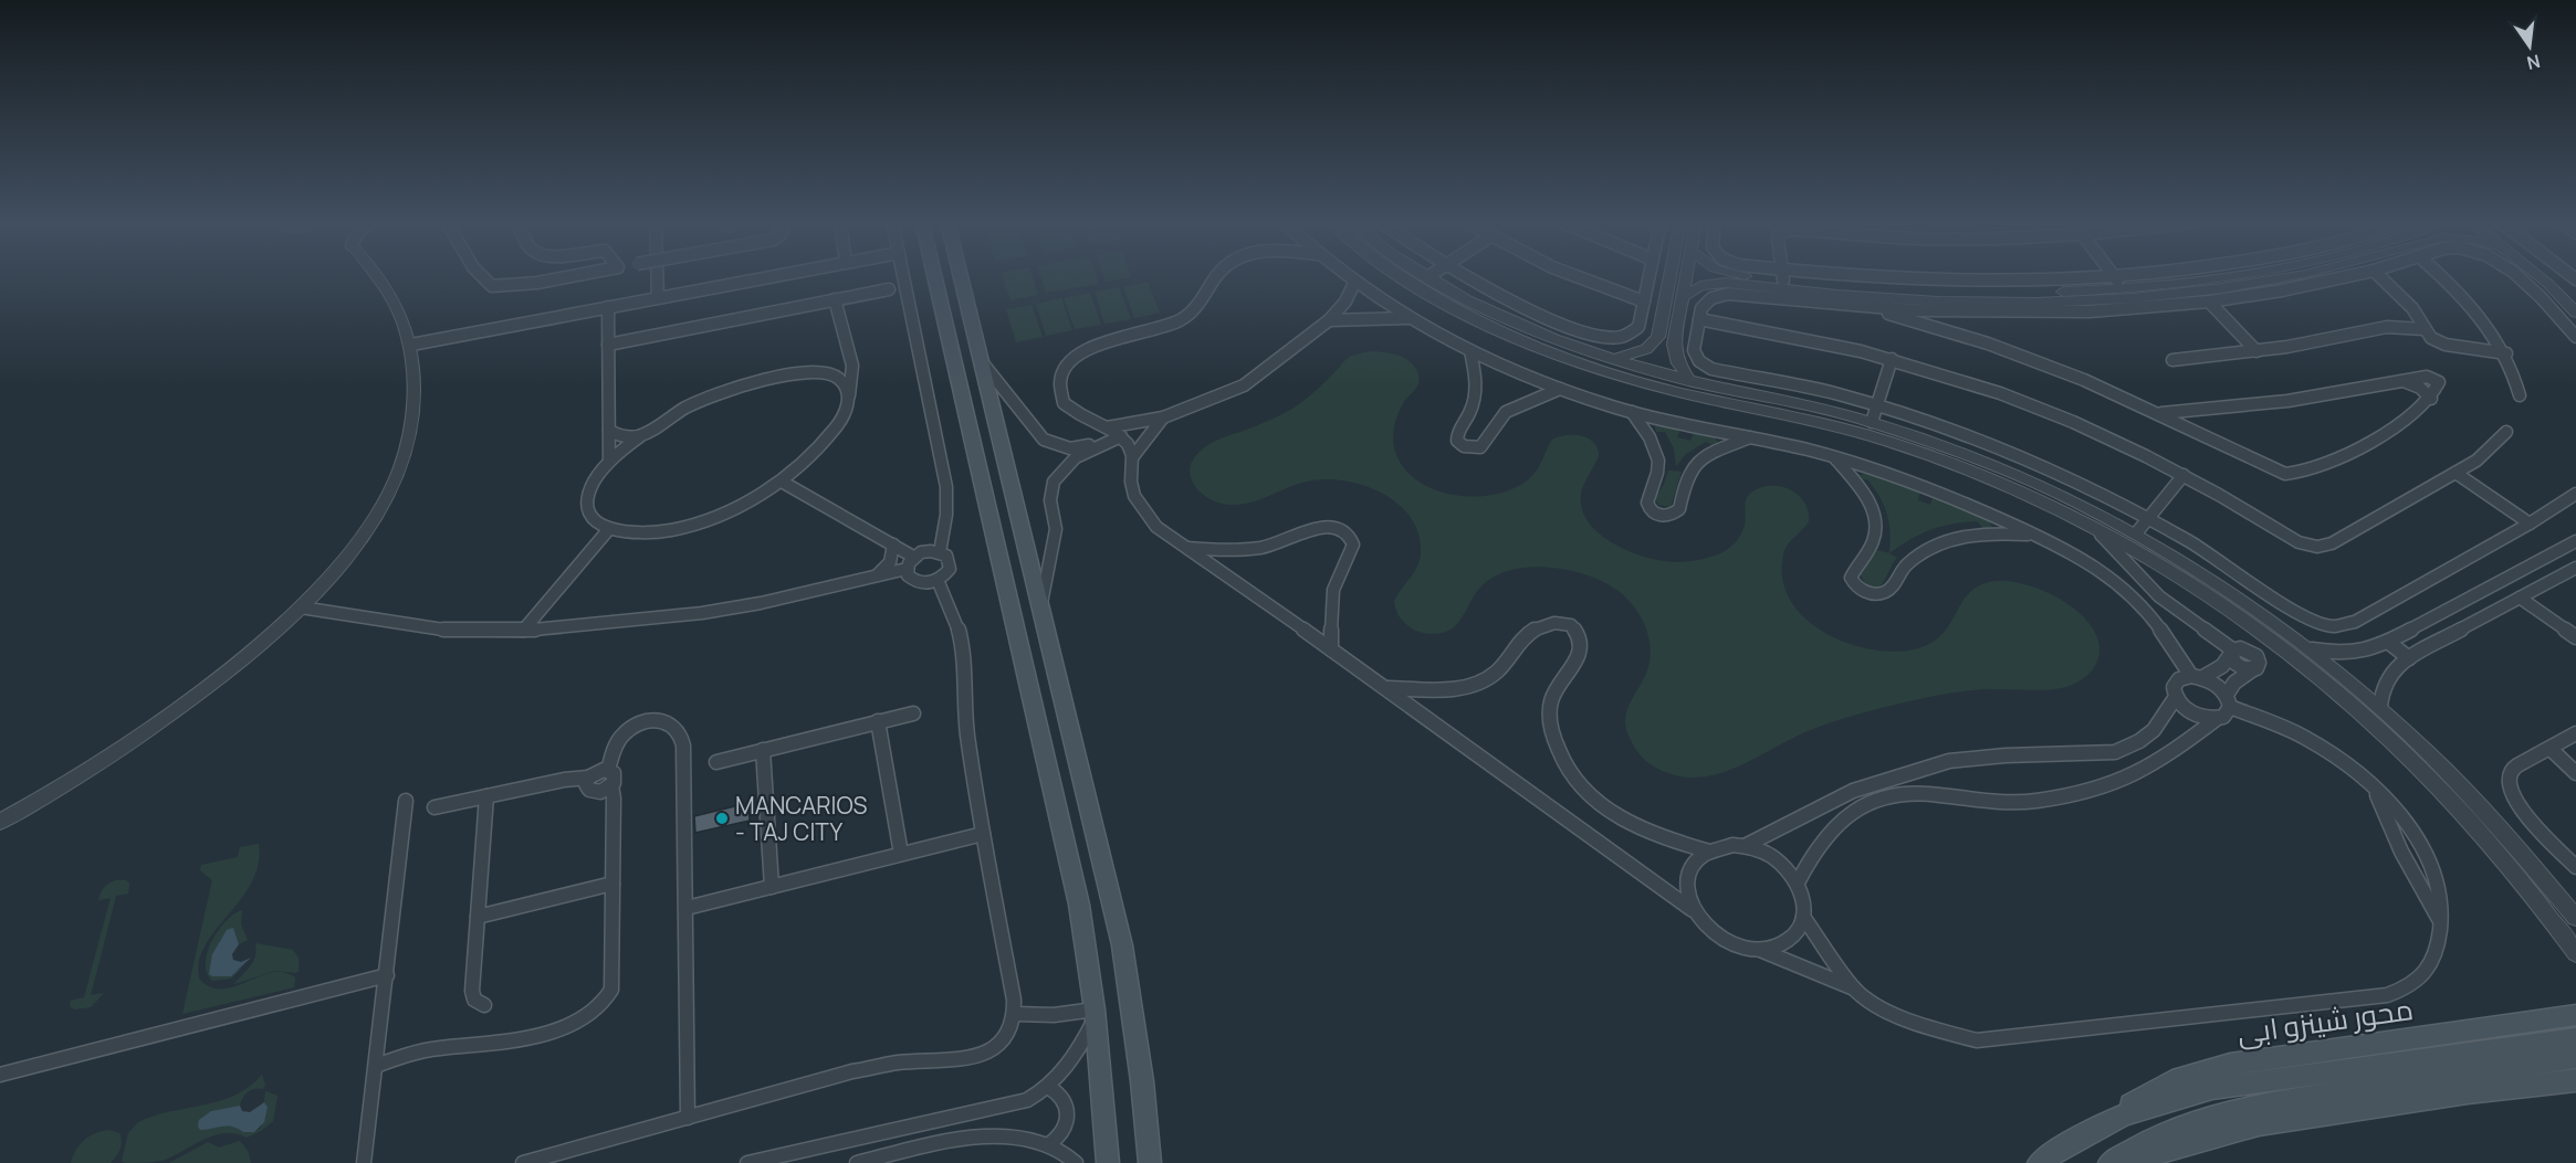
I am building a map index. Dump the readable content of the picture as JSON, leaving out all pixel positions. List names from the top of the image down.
{
  "streets": {
    "main road": ["محور شينزو ابى"]
  },
  "places": ["MANCARIOS - TAJ CITY"],
  "north": "bottom"
}
